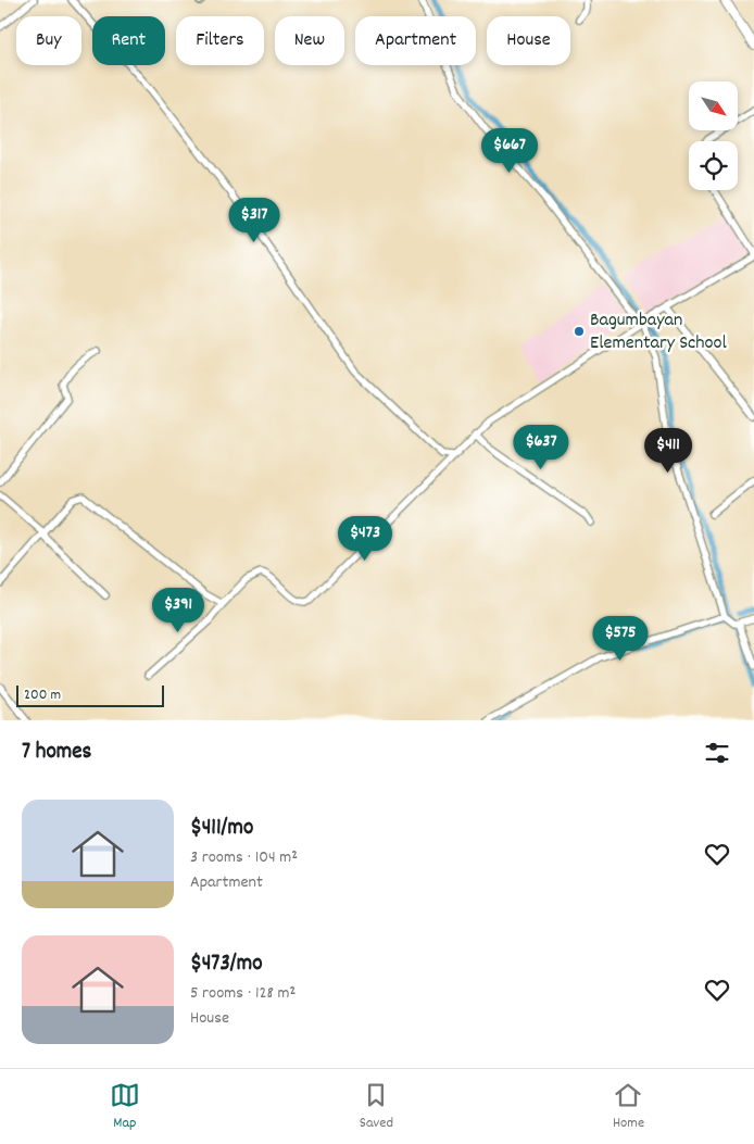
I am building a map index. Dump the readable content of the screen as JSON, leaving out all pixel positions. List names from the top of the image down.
{
  "places": ["Bagumbayan Elementary School"],
  "scale_bar": "200 m",
  "north": "bottom right",
  "page": {
    "chip": [
      "Buy",
      "Rent",
      "Filters",
      "New",
      "Apartment",
      "House"
    ],
    "price": [
      "$667",
      "$317",
      "$637",
      "$411",
      "$473",
      "$391",
      "$575"
    ],
    "scale": "200 m",
    "heading": "7 homes",
    "list": [
      {
        "name": "$411/mo",
        "note": "3 rooms · 104 m² · Apartment"
      },
      {
        "name": "$473/mo",
        "note": "5 rooms · 128 m² · House"
      }
    ],
    "tabs": ["Map", "Saved", "Home"]
  }
}
